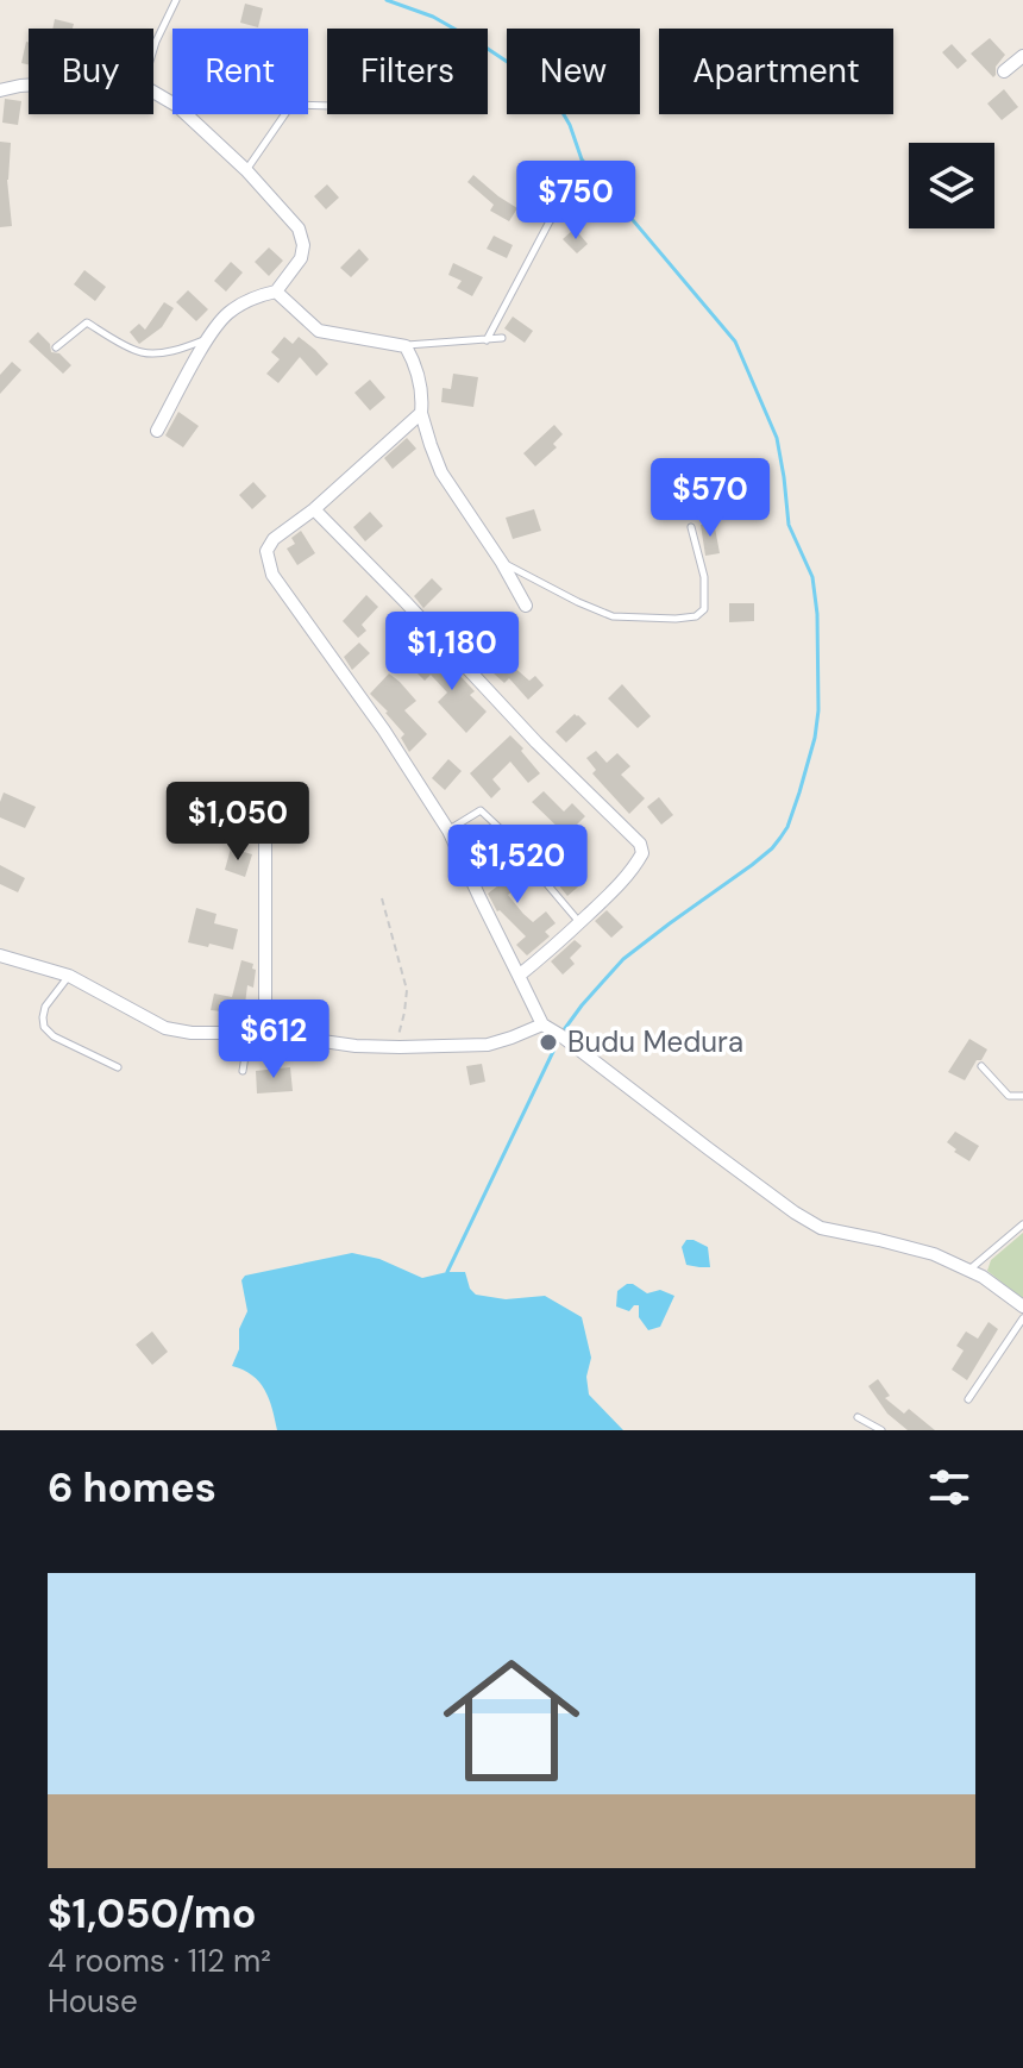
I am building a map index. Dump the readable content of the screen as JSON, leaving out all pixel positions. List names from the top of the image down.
{
  "places": ["Budu Medura"],
  "page": {
    "chip": [
      "Buy",
      "Rent",
      "Filters",
      "New",
      "Apartment"
    ],
    "price": [
      "$750",
      "$570",
      "$1,180",
      "$1,050",
      "$1,520",
      "$612"
    ],
    "heading": "6 homes",
    "list": [
      {
        "name": "$1,050/mo",
        "note": "4 rooms · 112 m² · House"
      }
    ]
  }
}
